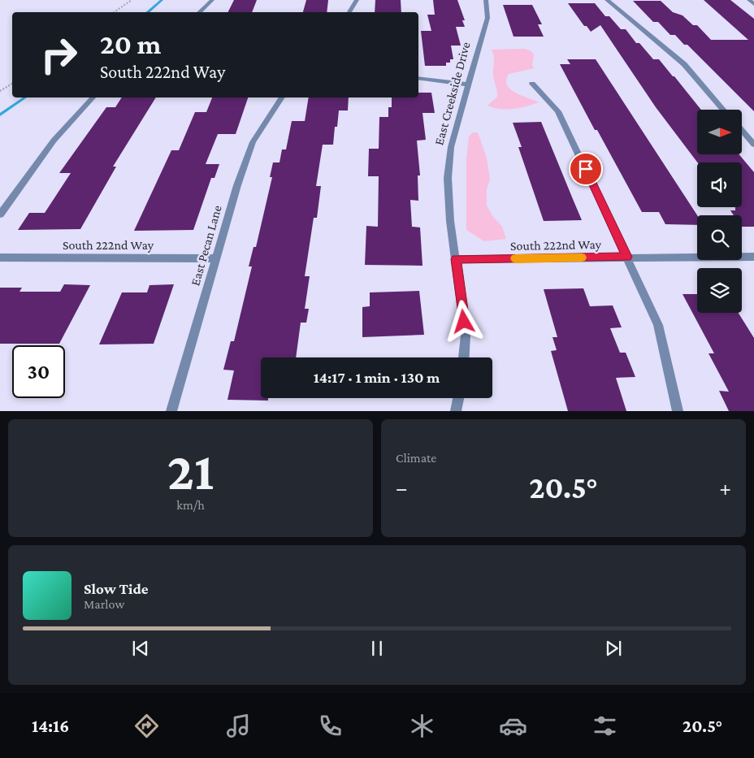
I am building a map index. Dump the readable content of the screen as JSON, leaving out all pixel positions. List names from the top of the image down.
{
  "streets": {
    "street": ["East Creekside Drive", "South 222nd Way", "East Pecan Lane"]
  },
  "crossings": [
    ["East Creekside Drive", "South 222nd Way"],
    ["South 222nd Way", "East Pecan Lane"]
  ],
  "north": "right",
  "page": {
    "turn": ["20 m", "South 222nd Way"],
    "limit": "30",
    "trip": "14:17 · 1 min · 130 m",
    "tile": [
      ["21", "km/h"],
      "Climate"
    ],
    "heat": ["−", "20.5°", "+"],
    "song": ["Slow Tide", "Marlow"],
    "tabs": ["14:16", "20.5°"]
  }
}
